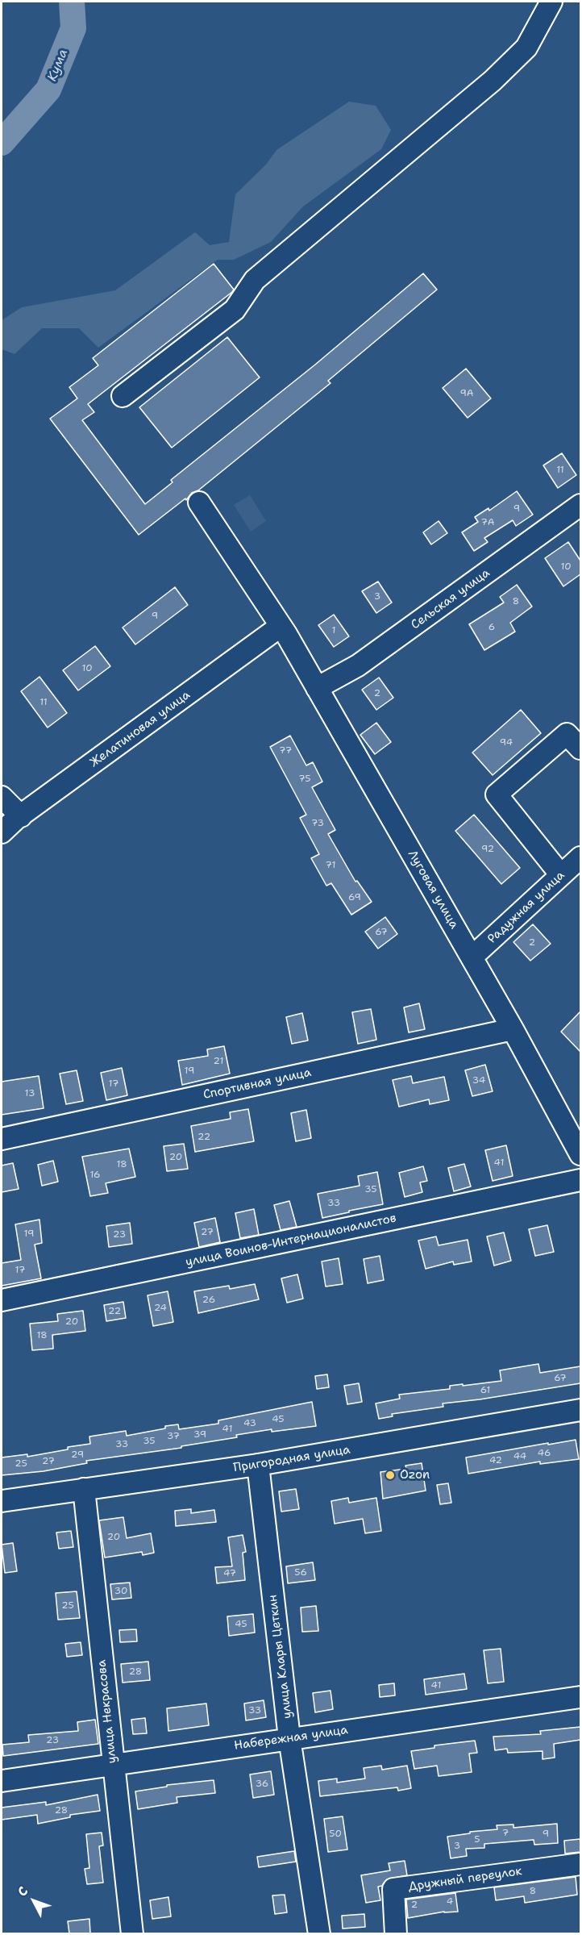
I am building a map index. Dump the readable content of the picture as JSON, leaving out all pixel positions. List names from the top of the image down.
{
  "streets": {
    "street": [
      "Сельская улица",
      "Желатиновая улица",
      "Луговая улица",
      "Радужная улица",
      "Спортивная улица",
      "улица Воинов-Интернационалистов",
      "Пригородная улица",
      "улица Клары Цеткин",
      "улица Некрасова",
      "Набережная улица",
      "Дружный переулок"
    ]
  },
  "crossings": [
    ["Сельская улица", "Луговая улица"],
    ["Желатиновая улица", "Луговая улица"],
    ["Луговая улица", "Радужная улица"],
    ["Луговая улица", "Спортивная улица"],
    ["Пригородная улица", "улица Клары Цеткин"],
    ["Пригородная улица", "улица Некрасова"],
    ["улица Клары Цеткин", "Набережная улица"],
    ["улица Некрасова", "Набережная улица"]
  ],
  "water": ["Кума"],
  "places": ["Ozon"],
  "house_numbers": [
    "9А",
    "11",
    "9",
    "7А",
    "10",
    "3",
    "8",
    "9",
    "6",
    "1",
    "10",
    "2",
    "11",
    "94",
    "77",
    "75",
    "73",
    "92",
    "71",
    "69",
    "67",
    "2",
    "21",
    "19",
    "34",
    "17",
    "13",
    "22",
    "20",
    "41",
    "18",
    "16",
    "35",
    "33",
    "27",
    "19",
    "23",
    "17",
    "26",
    "24",
    "22",
    "20",
    "18",
    "67",
    "61",
    "45",
    "43",
    "41",
    "39",
    "37",
    "35",
    "33",
    "46",
    "29",
    "44",
    "42",
    "27",
    "25",
    "20",
    "56",
    "47",
    "30",
    "25",
    "45",
    "28",
    "41",
    "33",
    "23",
    "36",
    "28",
    "7",
    "50",
    "9",
    "5",
    "3",
    "8",
    "4",
    "2"
  ],
  "north": "top left"
}
